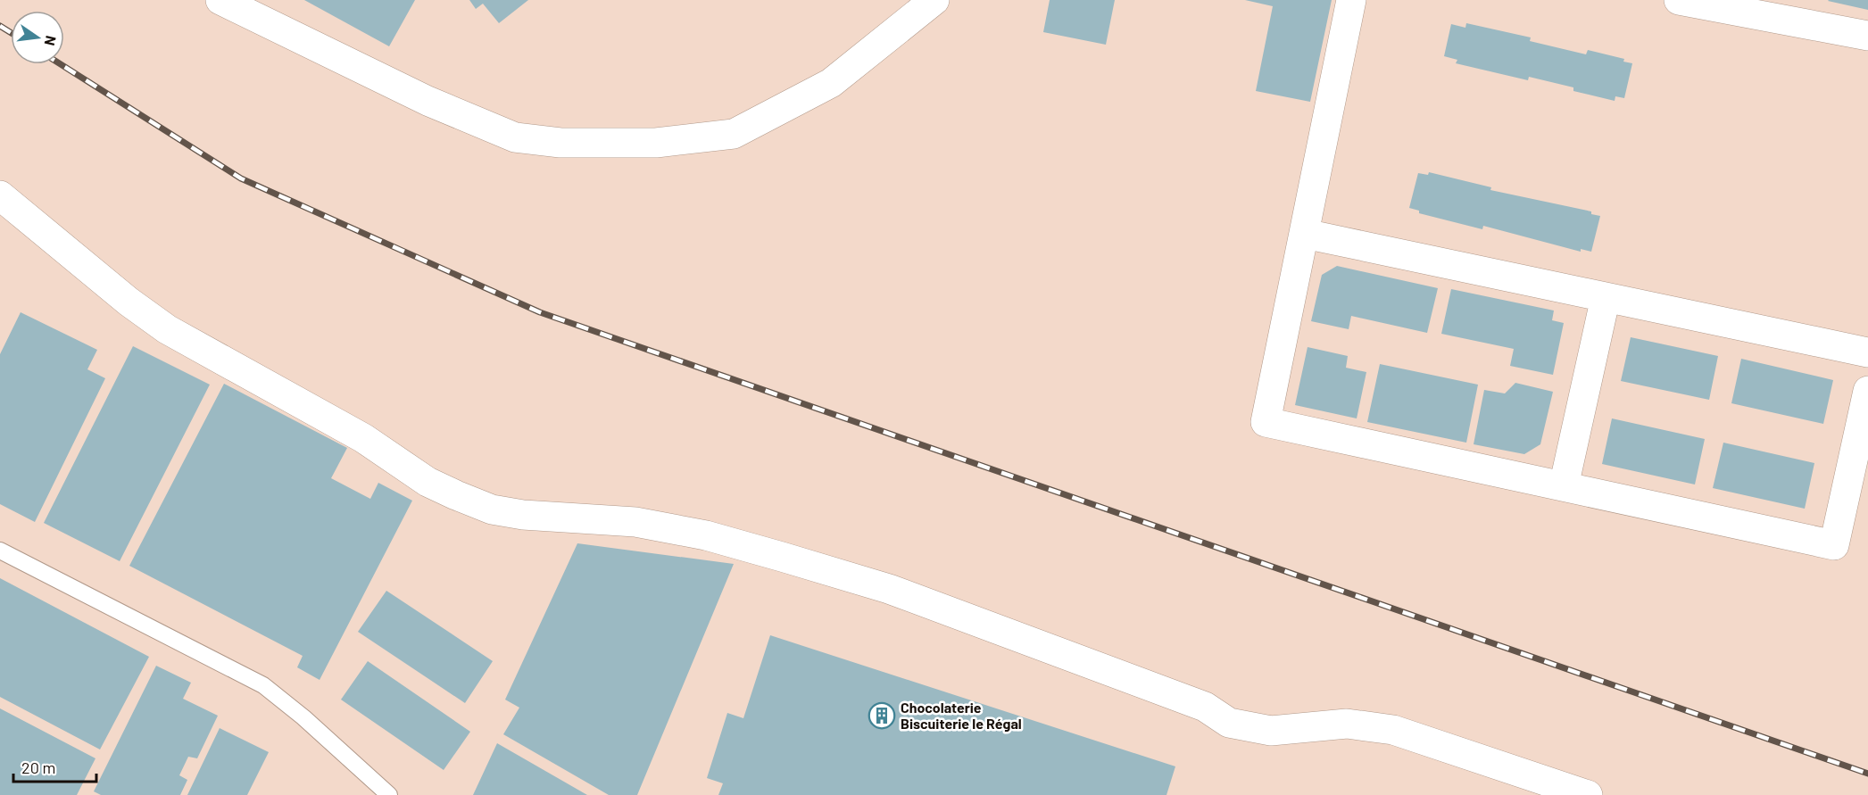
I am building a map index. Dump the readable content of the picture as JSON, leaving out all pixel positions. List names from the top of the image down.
{
  "places": {
    "building": ["Chocolaterie Biscuiterie le Régal"]
  },
  "scale_bar": "20 m",
  "north": "right"
}
